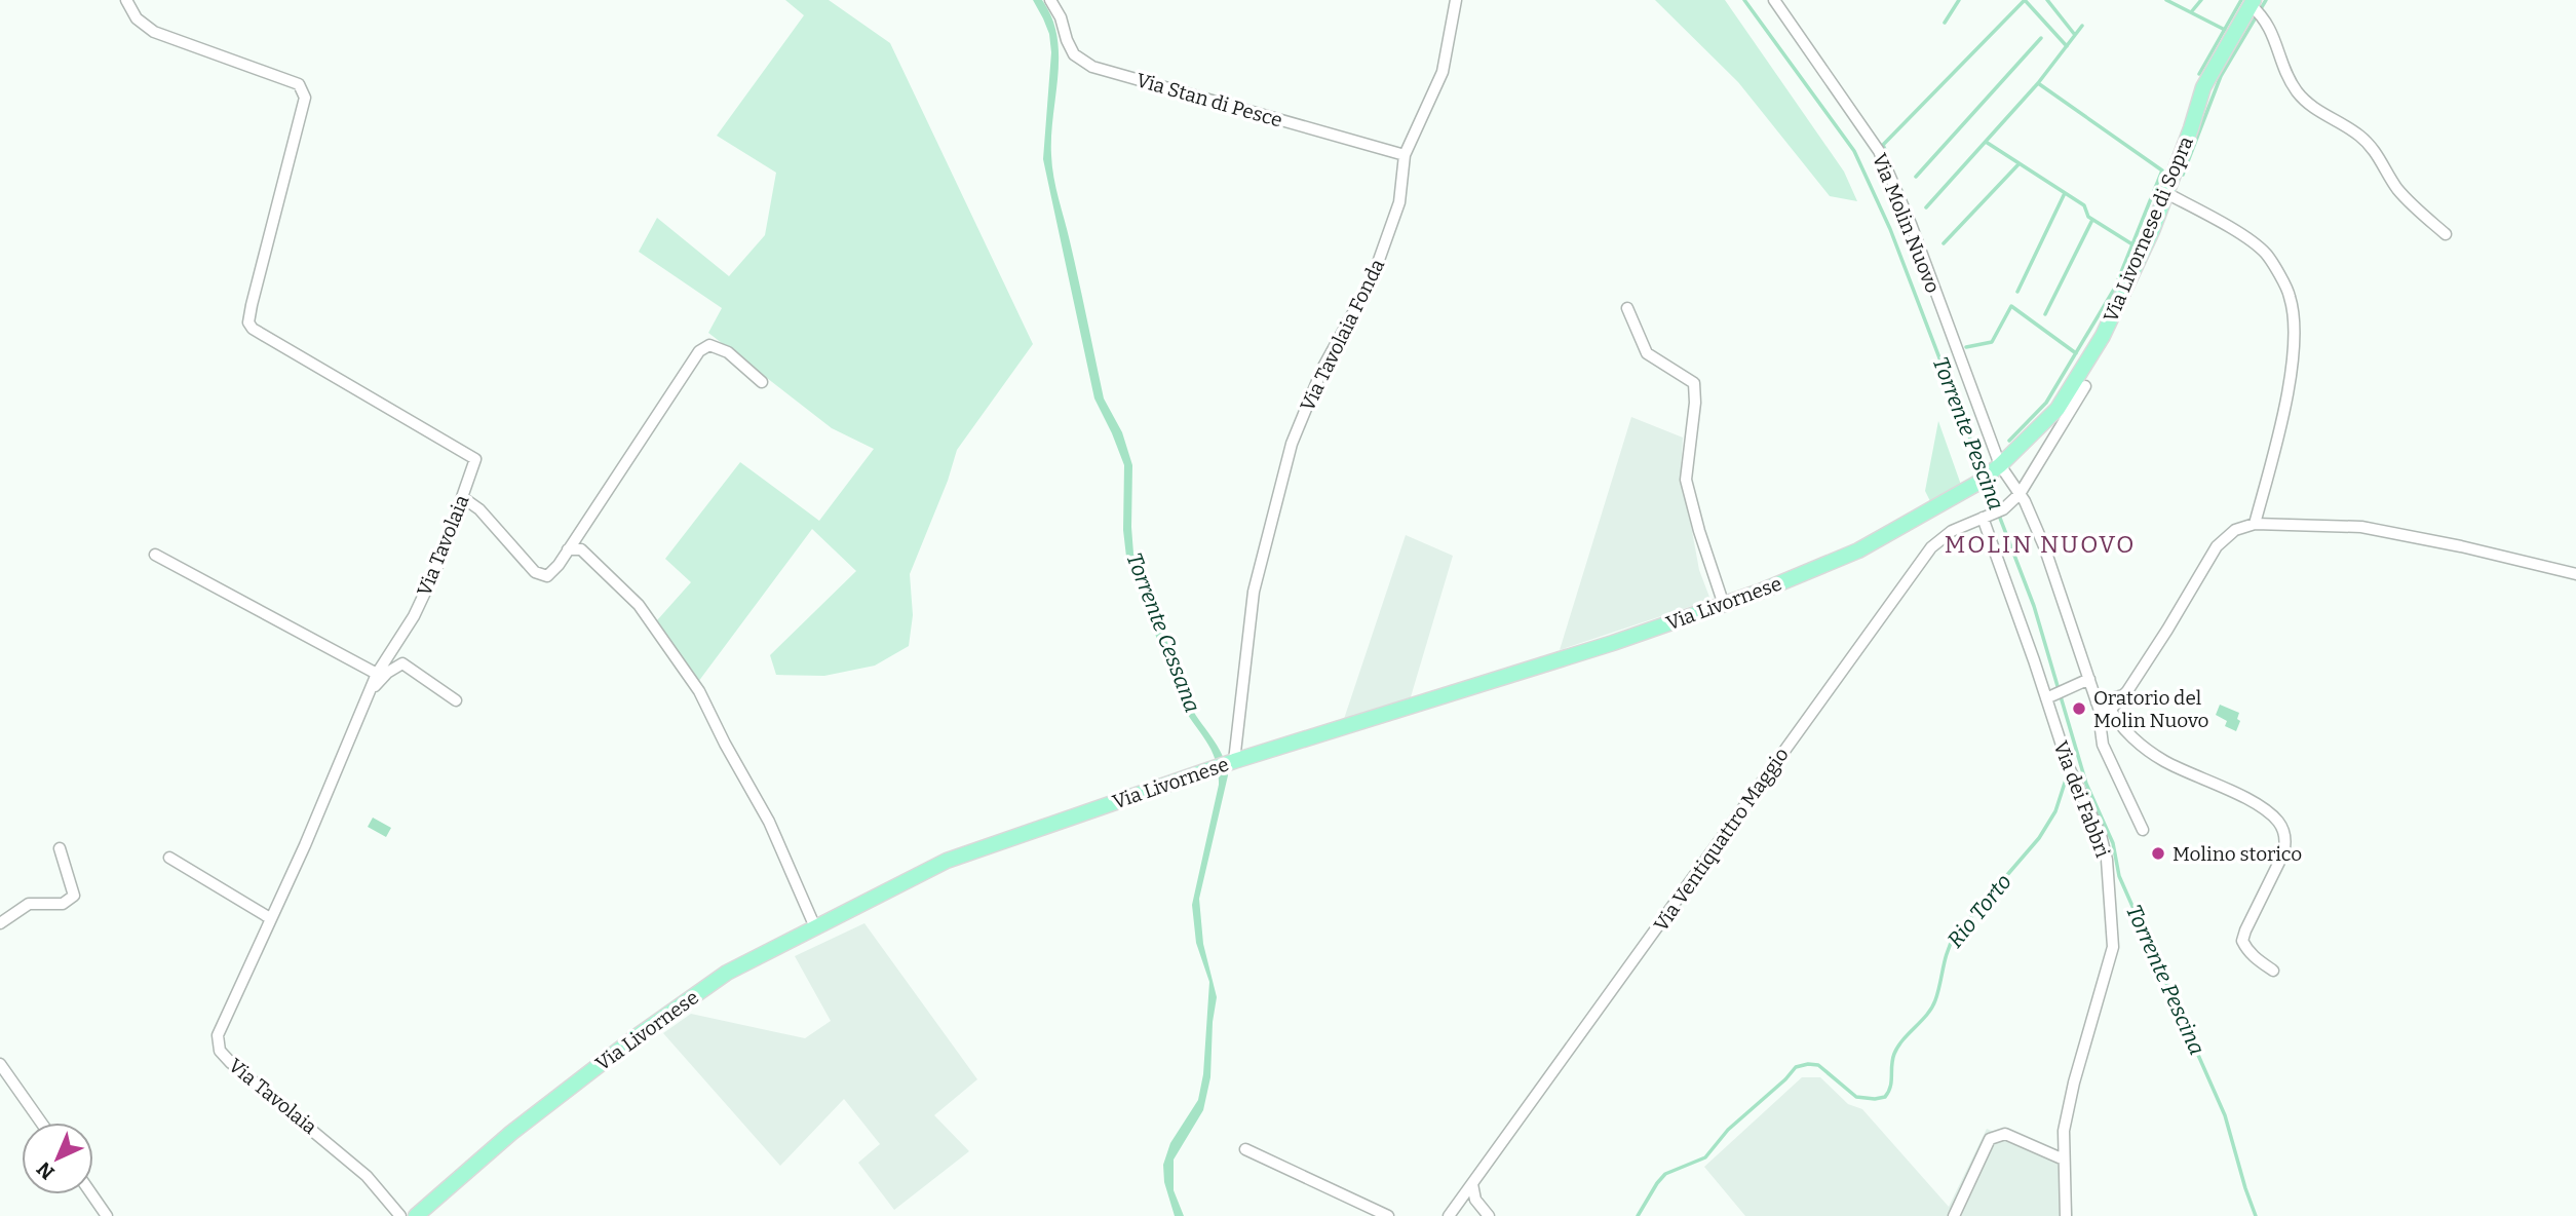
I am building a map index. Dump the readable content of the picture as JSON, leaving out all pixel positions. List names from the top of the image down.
{
  "streets": {
    "main road": ["Via Livornese di Sopra", "Via Livornese"],
    "street": [
      "Via Stan di Pesce",
      "Via Molin Nuovo",
      "Via Tavolaia Fonda",
      "Via Tavolaia",
      "Via dei Fabbri",
      "Via Ventiquattro Maggio"
    ]
  },
  "crossings": [
    ["Via Stan di Pesce", "Via Tavolaia Fonda"],
    ["Via Molin Nuovo", "Via Livornese di Sopra"],
    ["Via Molin Nuovo", "Via Livornese"],
    ["Via Molin Nuovo", "Via Ventiquattro Maggio"],
    ["Via Livornese di Sopra", "Via Livornese"],
    ["Via Tavolaia Fonda", "Via Livornese"],
    ["Via dei Fabbri", "Via Ventiquattro Maggio"]
  ],
  "districts": ["MOLIN NUOVO"],
  "water": ["Torrente Pescina", "Torrente Cessana", "Rio Torto"],
  "places": ["Oratorio del Molin Nuovo", "Molino storico"],
  "north": "bottom left"
}
